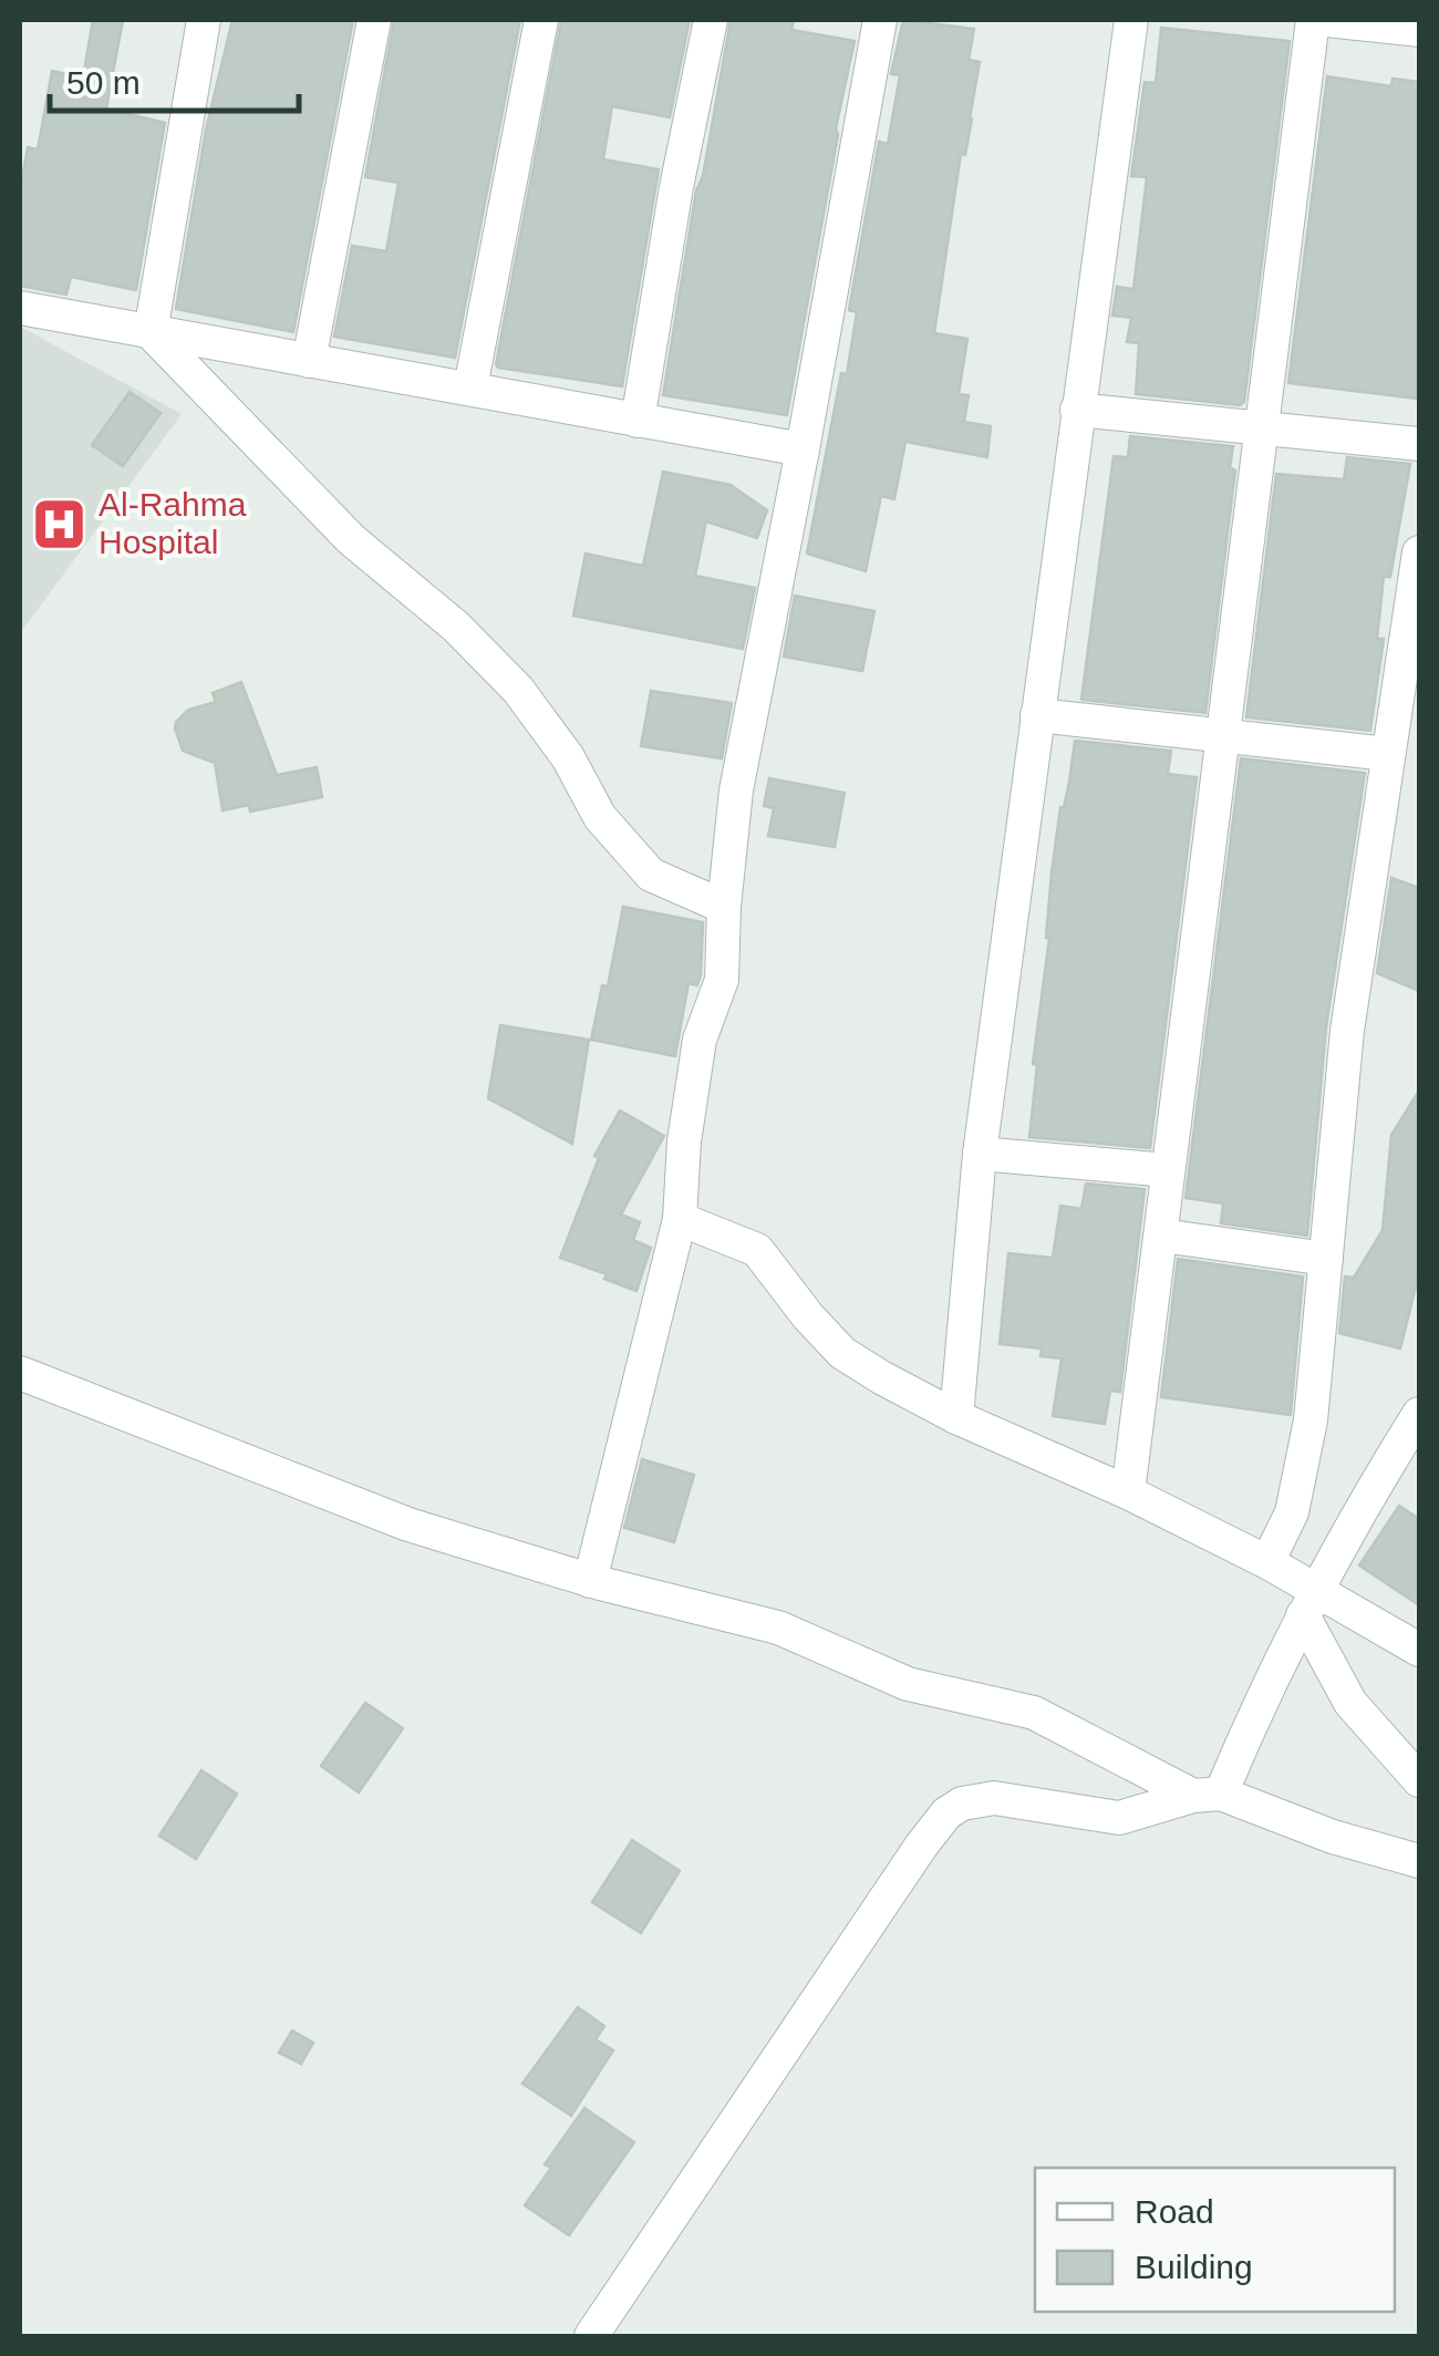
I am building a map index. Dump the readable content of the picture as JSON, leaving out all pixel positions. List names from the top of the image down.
{
  "places": {
    "hospital": ["Al-Rahma Hospital"]
  },
  "legend": ["Road", "Building"],
  "scale_bar": "50 m"
}
